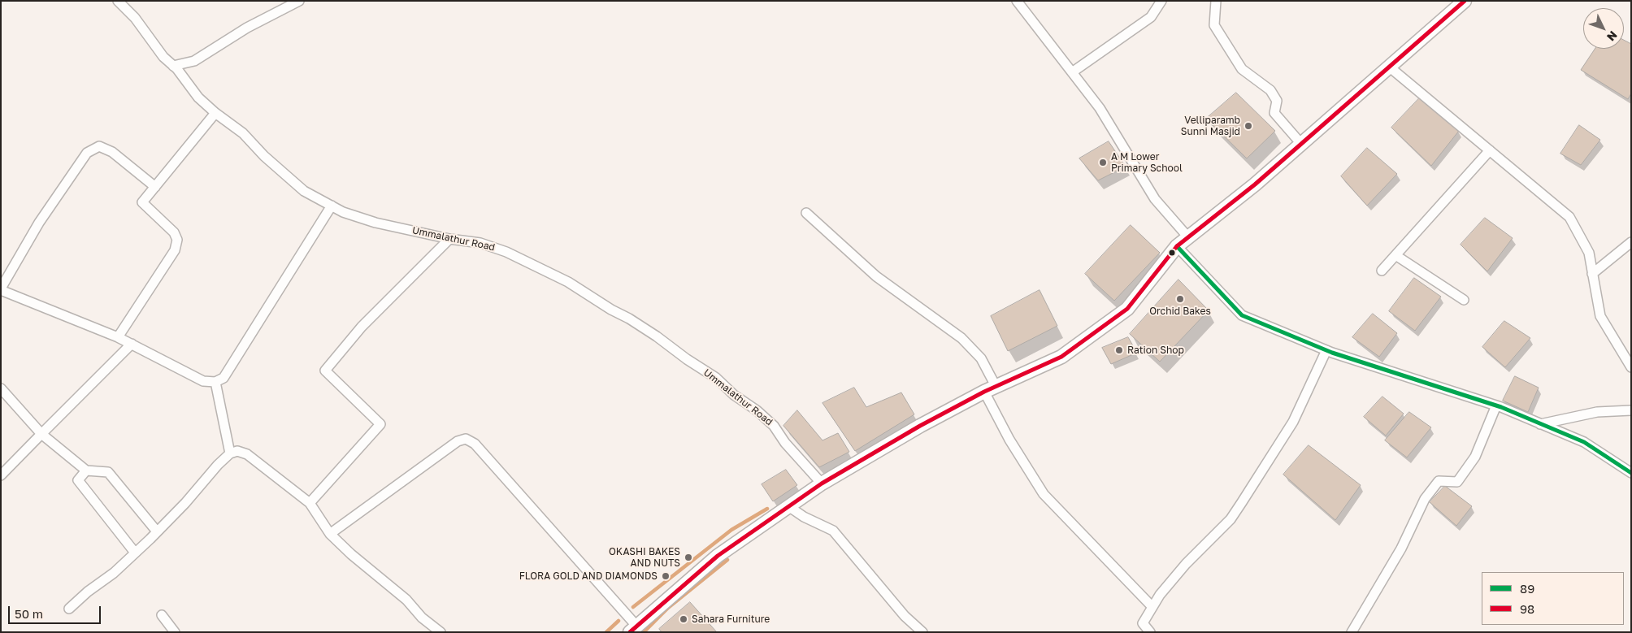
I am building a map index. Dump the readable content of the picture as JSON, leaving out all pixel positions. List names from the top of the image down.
{
  "streets": {
    "street": ["Ummalathur Road"]
  },
  "places": [
    "Velliparamb Sunni Masjid",
    "A M Lower Primary School",
    "Orchid Bakes",
    "Ration Shop",
    "OKASHI BAKES AND NUTS",
    "FLORA GOLD AND DIAMONDS",
    "Sahara Furniture"
  ],
  "lines": ["transit line 98", "transit line 89"],
  "legend": ["89", "98"],
  "scale_bar": "50 m",
  "north": "bottom right"
}
